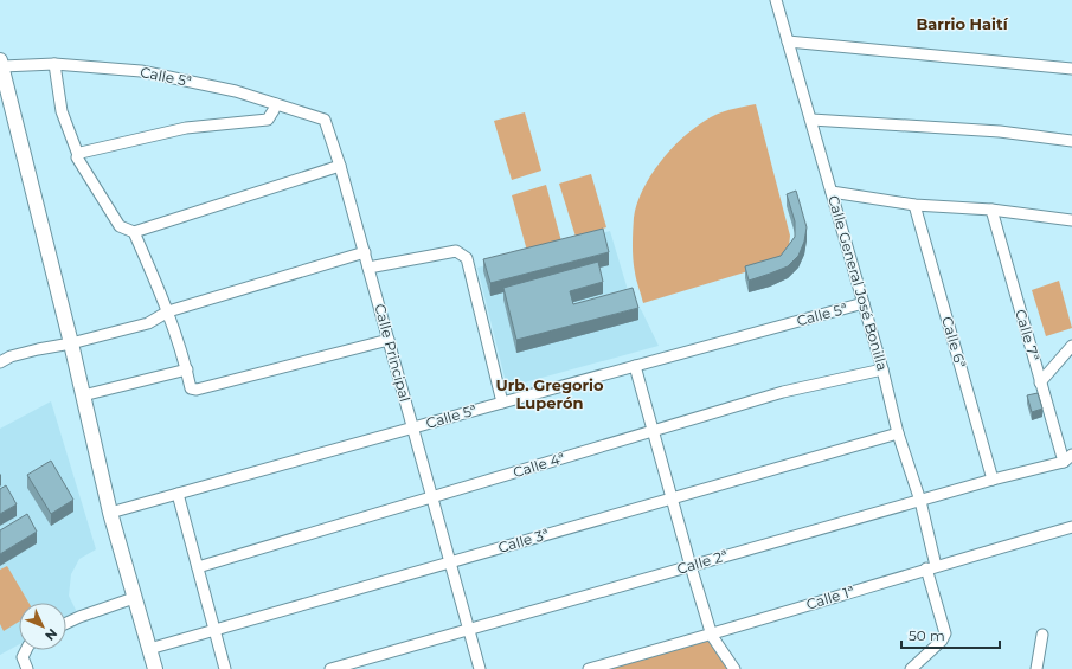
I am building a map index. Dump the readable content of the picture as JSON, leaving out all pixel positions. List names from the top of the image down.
{
  "streets": {
    "street": [
      "Calle 5ª",
      "Calle General José Bonilla",
      "Calle 7ª",
      "Calle 6ª",
      "Calle Principal",
      "Calle 4ª",
      "Calle 3ª",
      "Calle 2ª",
      "Calle 1ª"
    ]
  },
  "crossings": [
    ["Calle 5ª", "Calle General José Bonilla"],
    ["Calle 5ª", "Calle Principal"],
    ["Calle General José Bonilla", "Calle 4ª"],
    ["Calle General José Bonilla", "Calle 3ª"],
    ["Calle General José Bonilla", "Calle 2ª"],
    ["Calle General José Bonilla", "Calle 1ª"],
    ["Calle 7ª", "Calle 2ª"],
    ["Calle 6ª", "Calle 2ª"],
    ["Calle Principal", "Calle 4ª"],
    ["Calle Principal", "Calle 3ª"],
    ["Calle Principal", "Calle 2ª"]
  ],
  "districts": ["Barrio Haití", "Urb. Gregorio Luperón"],
  "scale_bar": "50 m",
  "north": "bottom right"
}
